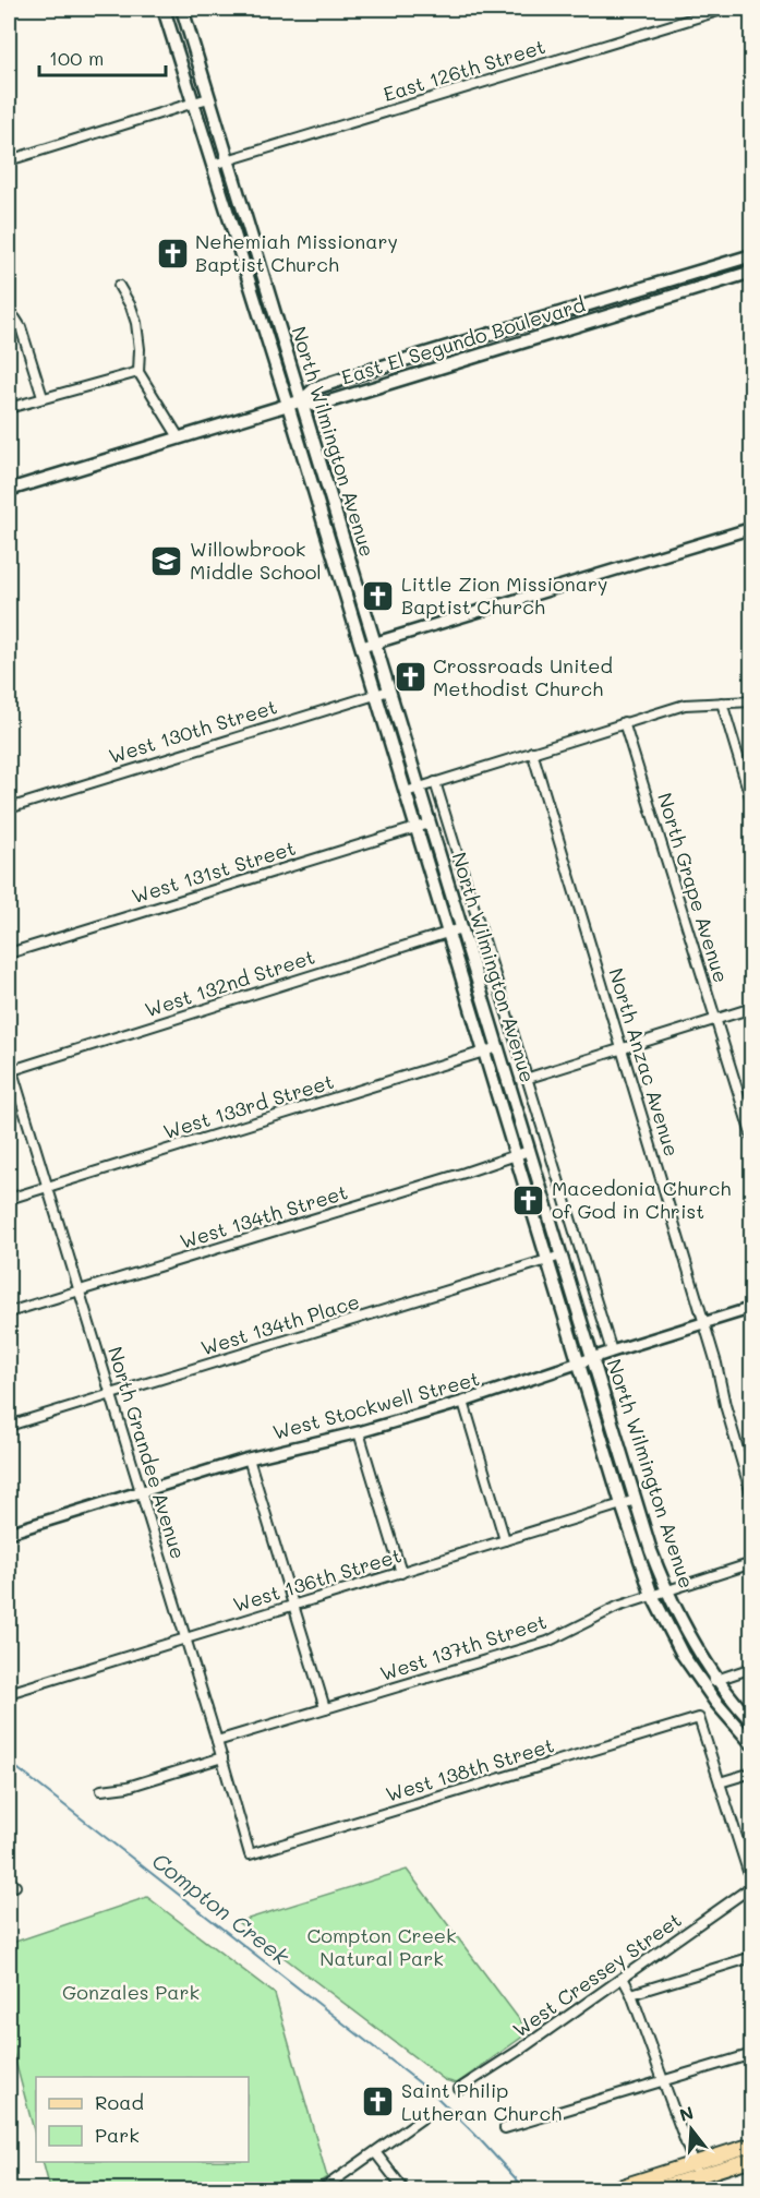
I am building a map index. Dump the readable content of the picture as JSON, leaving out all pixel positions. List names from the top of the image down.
{
  "streets": {
    "main road": ["East El Segundo Boulevard", "North Wilmington Avenue"],
    "street": [
      "East 126th Street",
      "West 130th Street",
      "West 131st Street",
      "North Grape Avenue",
      "West 132nd Street",
      "North Anzac Avenue",
      "West 133rd Street",
      "West 134th Street",
      "West 134th Place",
      "West Stockwell Street",
      "North Grandee Avenue",
      "West 136th Street",
      "West 137th Street",
      "West 138th Street",
      "West Cressey Street"
    ]
  },
  "crossings": [
    ["East 126th Street", "North Wilmington Avenue"],
    ["East El Segundo Boulevard", "North Wilmington Avenue"],
    ["North Wilmington Avenue", "West 130th Street"],
    ["North Wilmington Avenue", "West 131st Street"],
    ["North Wilmington Avenue", "West 132nd Street"],
    ["North Wilmington Avenue", "West 133rd Street"],
    ["North Wilmington Avenue", "West 134th Street"],
    ["North Wilmington Avenue", "West 134th Place"],
    ["North Wilmington Avenue", "West Stockwell Street"],
    ["North Wilmington Avenue", "West 136th Street"],
    ["North Wilmington Avenue", "West 137th Street"],
    ["West 132nd Street", "North Grandee Avenue"],
    ["North Anzac Avenue", "West Stockwell Street"],
    ["West 133rd Street", "North Grandee Avenue"],
    ["West 134th Street", "North Grandee Avenue"],
    ["West 134th Place", "North Grandee Avenue"],
    ["West Stockwell Street", "North Grandee Avenue"],
    ["North Grandee Avenue", "West 136th Street"],
    ["North Grandee Avenue", "West 137th Street"],
    ["North Grandee Avenue", "West 138th Street"]
  ],
  "water": ["Compton Creek"],
  "parks": ["Compton Creek Natural Park", "Gonzales Park"],
  "places": {
    "church": [
      "Nehemiah Missionary Baptist Church",
      "Little Zion Missionary Baptist Church",
      "Crossroads United Methodist Church",
      "Macedonia Church of God in Christ",
      "Saint Philip Lutheran Church"
    ],
    "school or university": ["Willowbrook Middle School"]
  },
  "legend": ["Road", "Park"],
  "scale_bar": "100 m",
  "north": "top"
}
